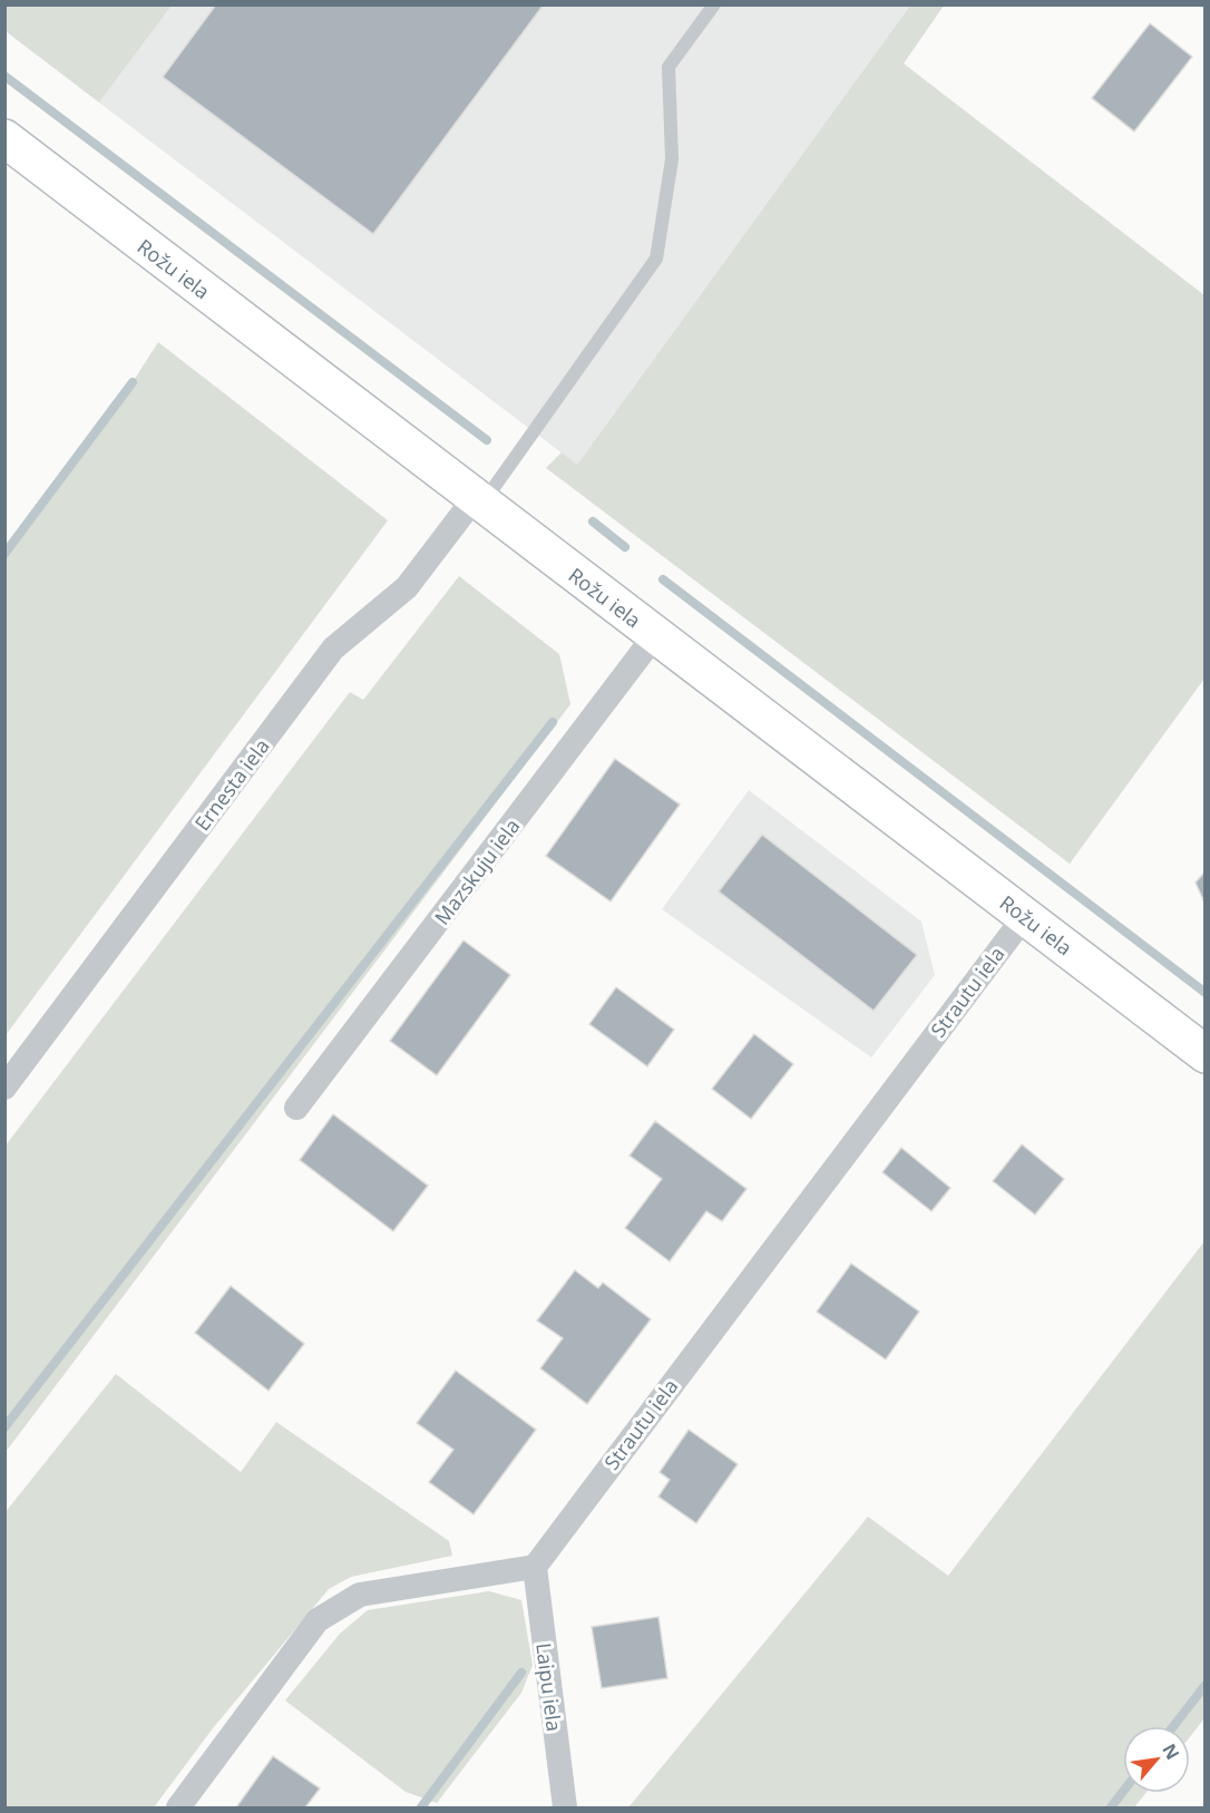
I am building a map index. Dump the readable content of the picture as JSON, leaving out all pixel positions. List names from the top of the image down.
{
  "streets": {
    "street": [
      "Rožu iela",
      "Ernesta iela",
      "Mazskuju iela",
      "Strautu iela",
      "Laipu iela"
    ]
  },
  "crossings": [
    ["Rožu iela", "Ernesta iela"],
    ["Rožu iela", "Mazskuju iela"],
    ["Rožu iela", "Strautu iela"],
    ["Strautu iela", "Laipu iela"]
  ],
  "north": "top right"
}
